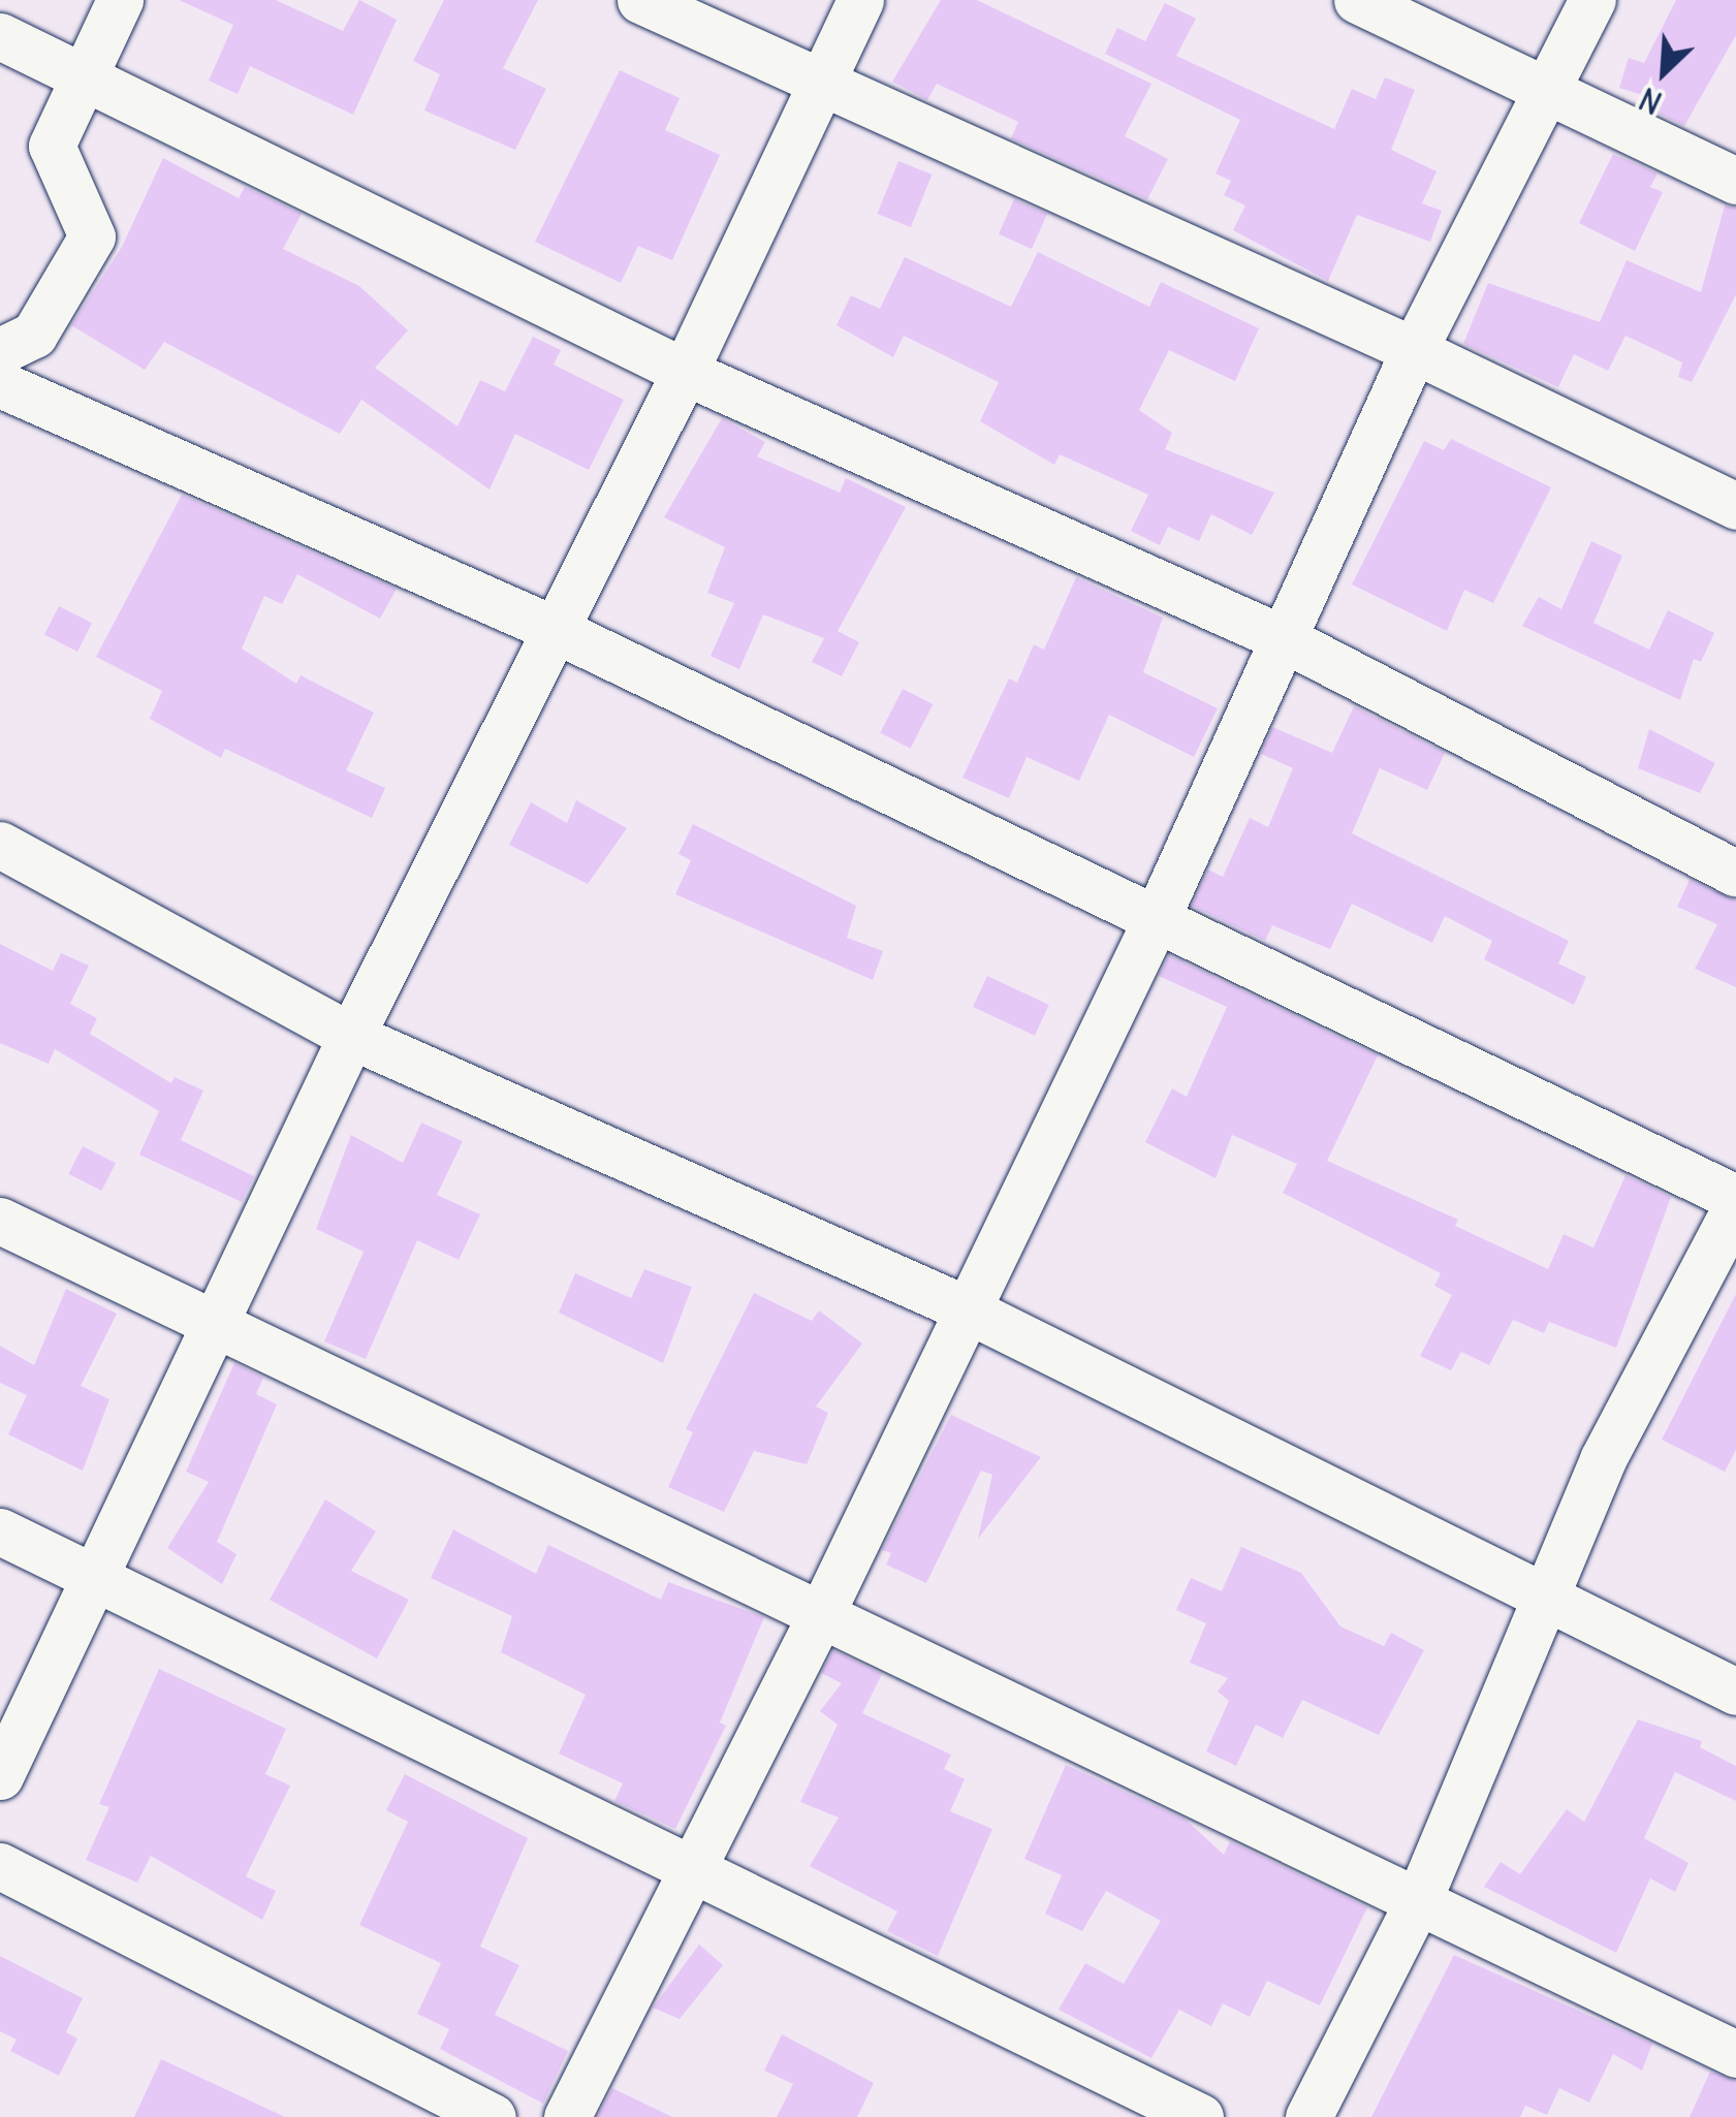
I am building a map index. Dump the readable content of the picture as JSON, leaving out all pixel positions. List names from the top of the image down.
{
  "north": "bottom left"
}
